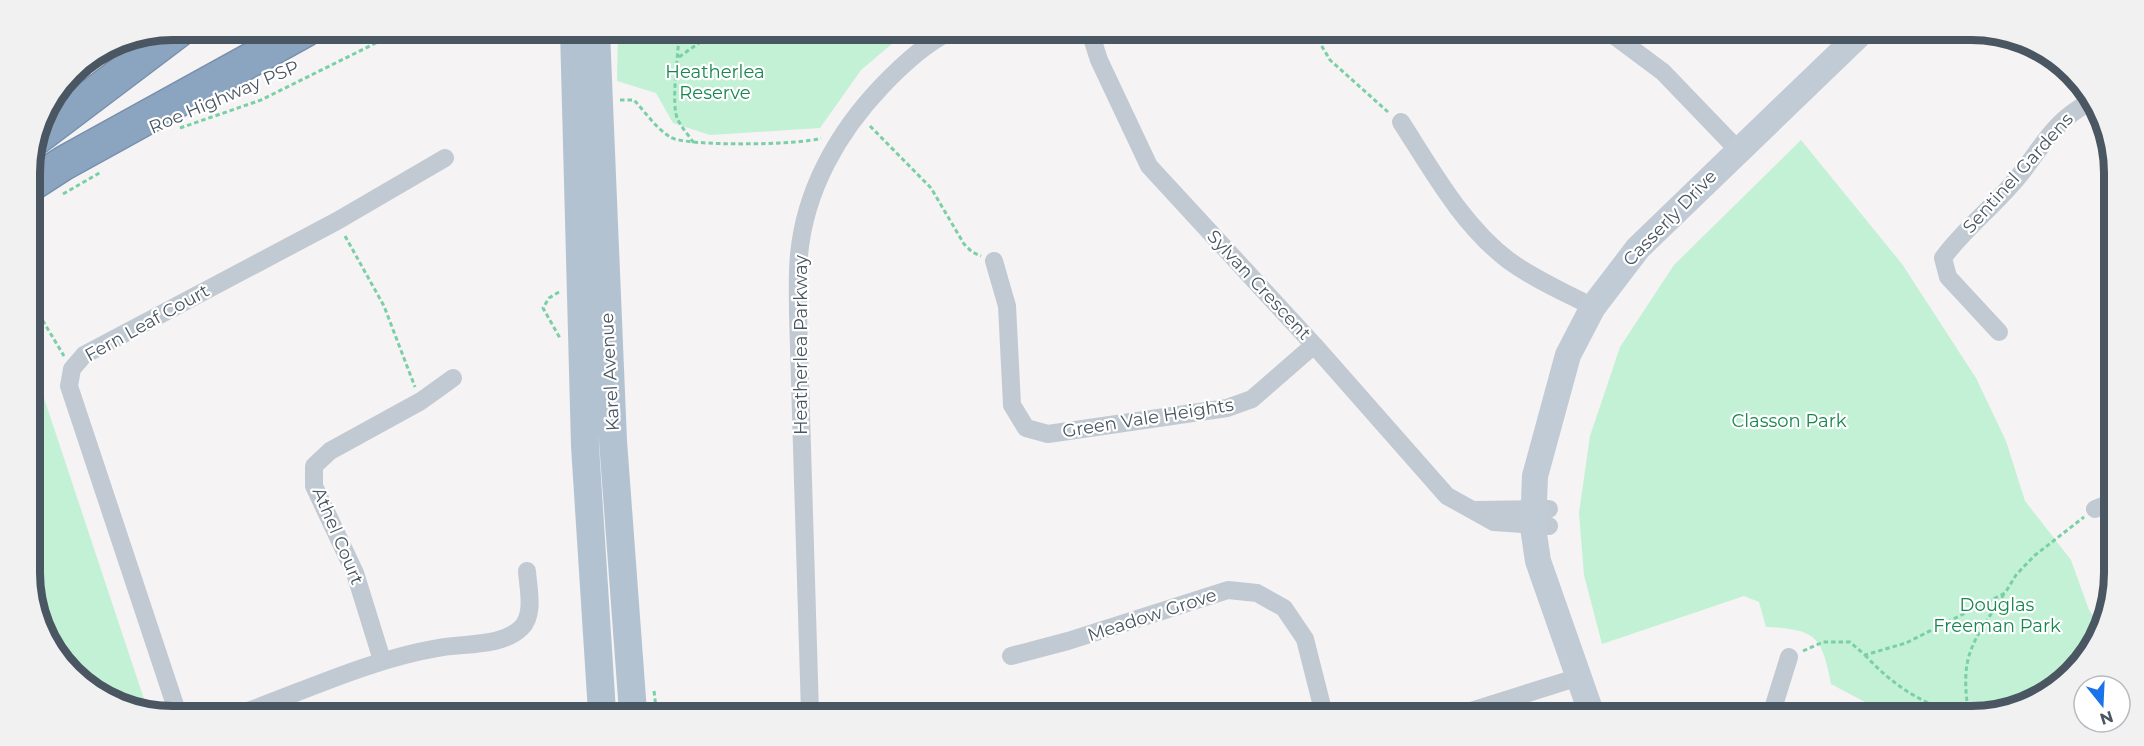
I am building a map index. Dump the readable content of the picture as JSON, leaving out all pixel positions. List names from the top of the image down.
{
  "streets": {
    "main road": ["Karel Avenue"],
    "street": [
      "Sentinel Gardens",
      "Casserly Drive",
      "Sylvan Crescent",
      "Fern Leaf Court",
      "Heatherlea Parkway",
      "Green Vale Heights",
      "Athel Court",
      "Meadow Grove"
    ],
    "path": ["Roe Highway PSP"]
  },
  "crossings": [
    ["Casserly Drive", "Sylvan Crescent"],
    ["Sylvan Crescent", "Green Vale Heights"]
  ],
  "parks": ["Heatherlea Reserve", "Classon Park", "Douglas Freeman Park"],
  "north": "bottom"
}
